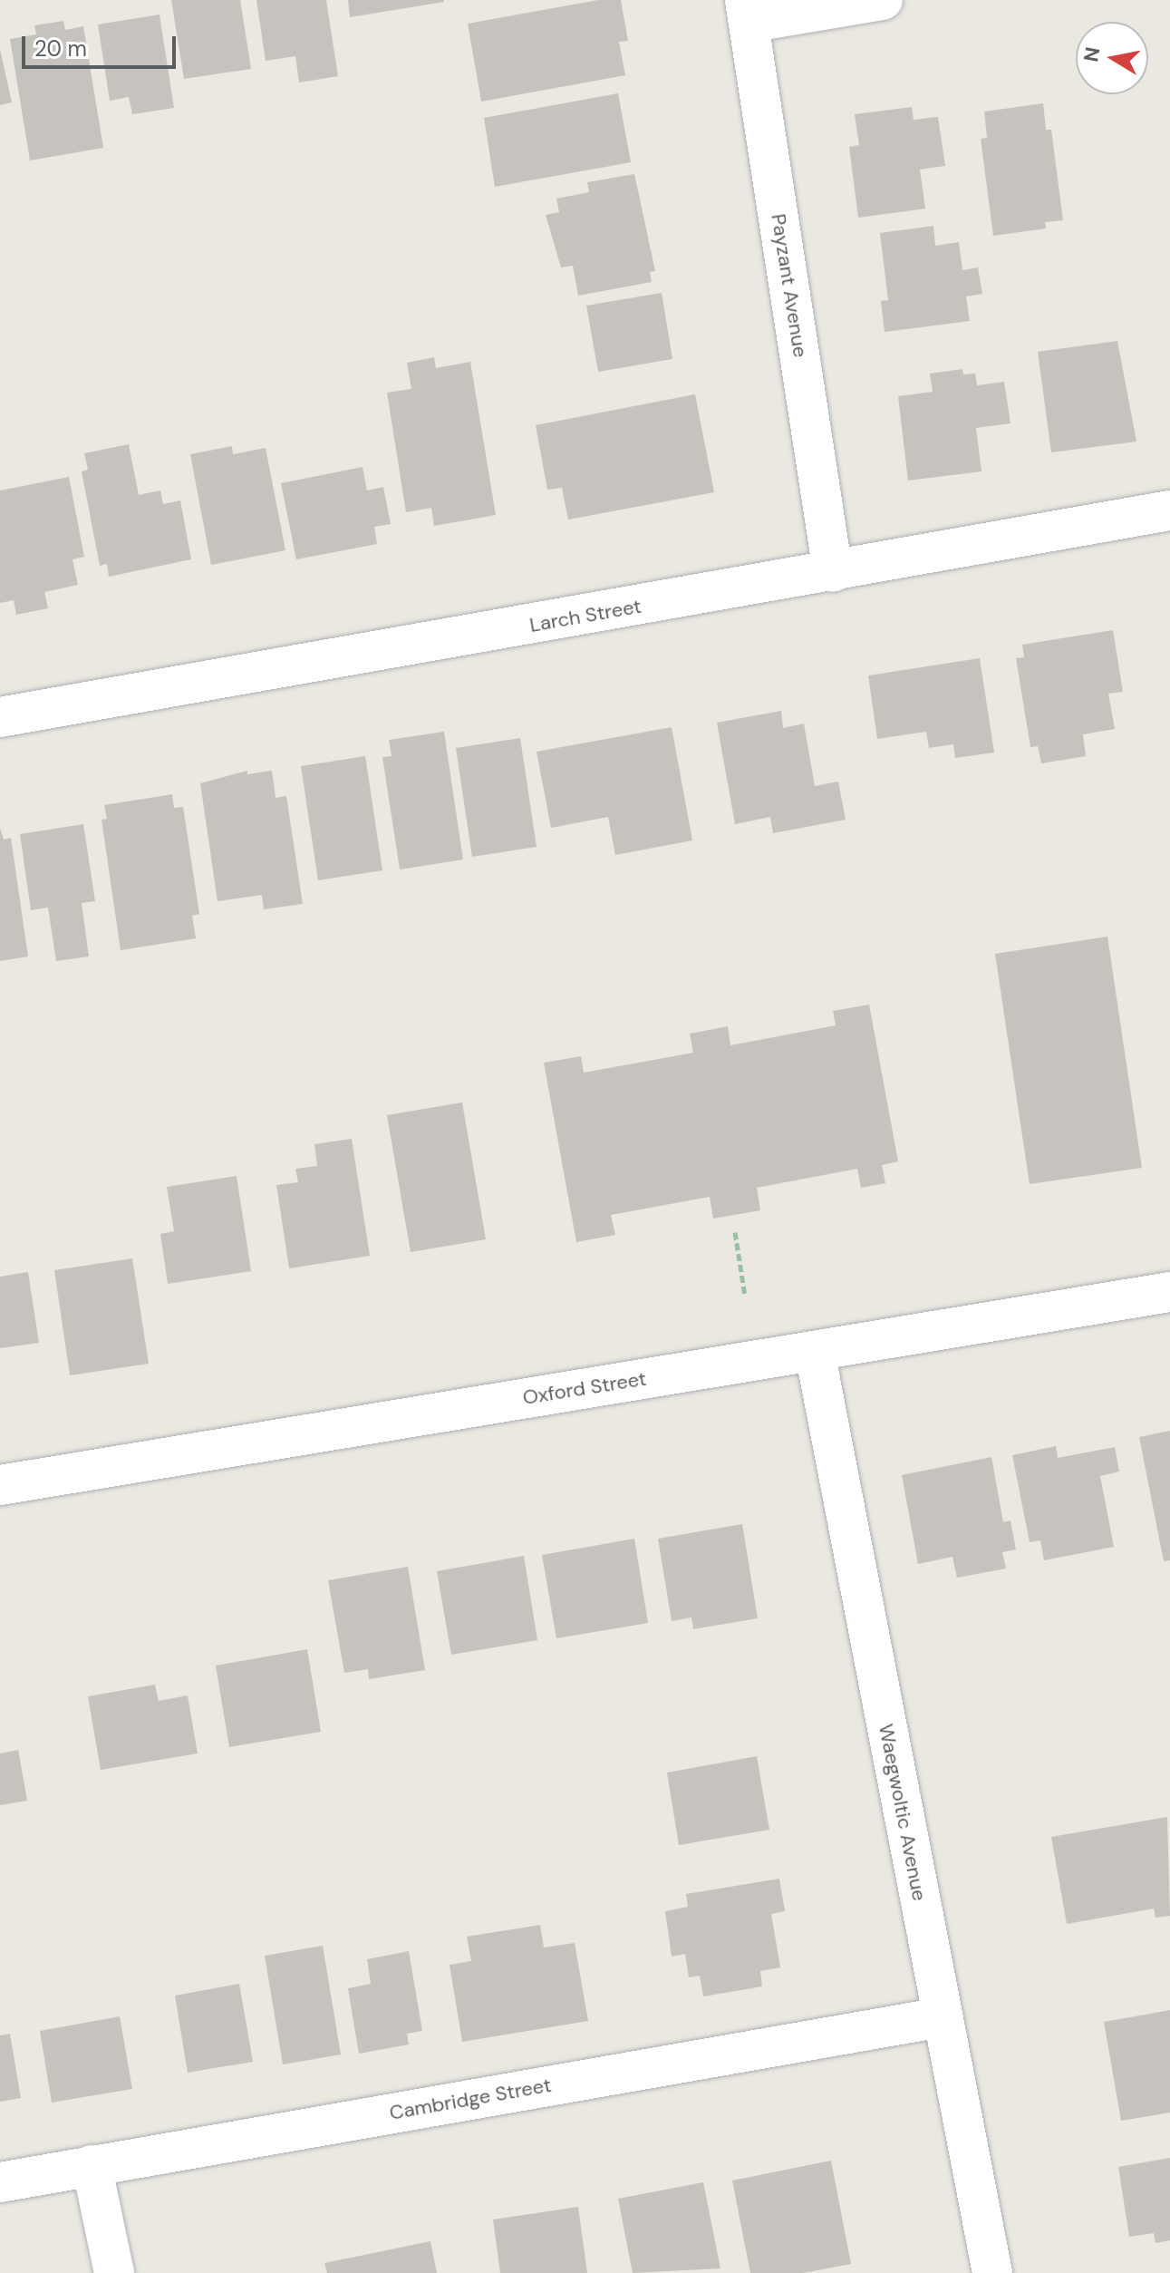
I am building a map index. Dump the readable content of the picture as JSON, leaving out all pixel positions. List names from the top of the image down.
{
  "streets": {
    "street": [
      "Payzant Avenue",
      "Larch Street",
      "Oxford Street",
      "Waegwoltic Avenue",
      "Cambridge Street"
    ]
  },
  "crossings": [
    ["Payzant Avenue", "Larch Street"],
    ["Oxford Street", "Waegwoltic Avenue"],
    ["Waegwoltic Avenue", "Cambridge Street"]
  ],
  "scale_bar": "20 m",
  "north": "left"
}
